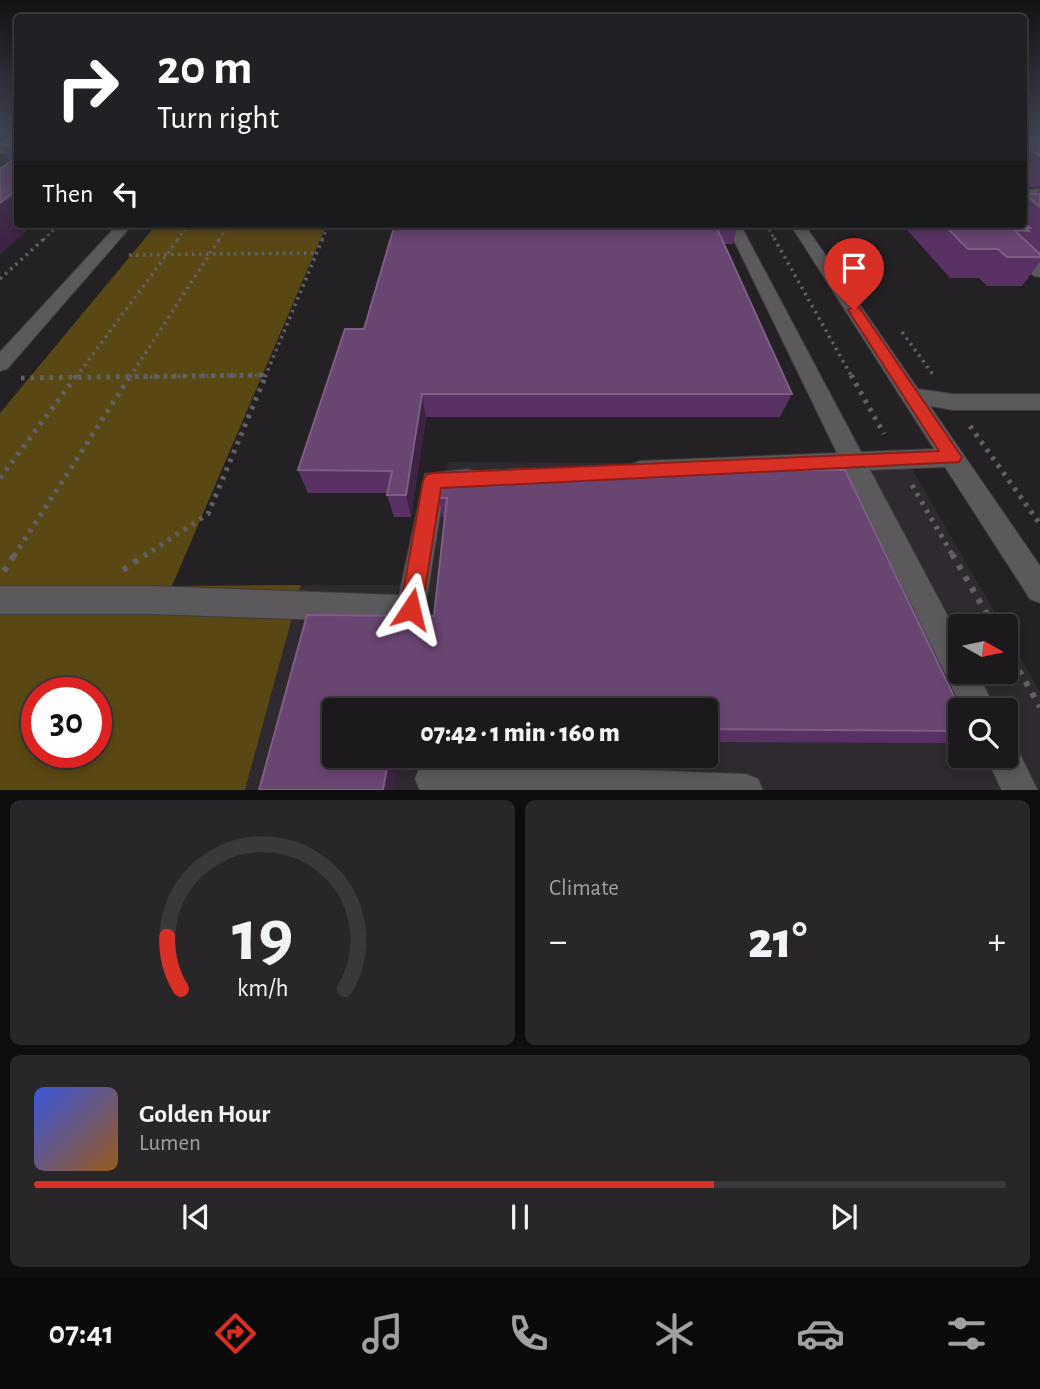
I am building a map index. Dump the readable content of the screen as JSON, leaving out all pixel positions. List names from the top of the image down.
{
  "north": "right",
  "page": {
    "turn": ["20 m", "Turn right"],
    "then": "Then",
    "limit": "30",
    "trip": "07:42 · 1 min · 160 m",
    "tile": "Climate",
    "heat": ["−", "21°", "+"],
    "song": ["Golden Hour", "Lumen"],
    "tabs": "07:41",
    "gauge": ["19", "km/h"]
  }
}
